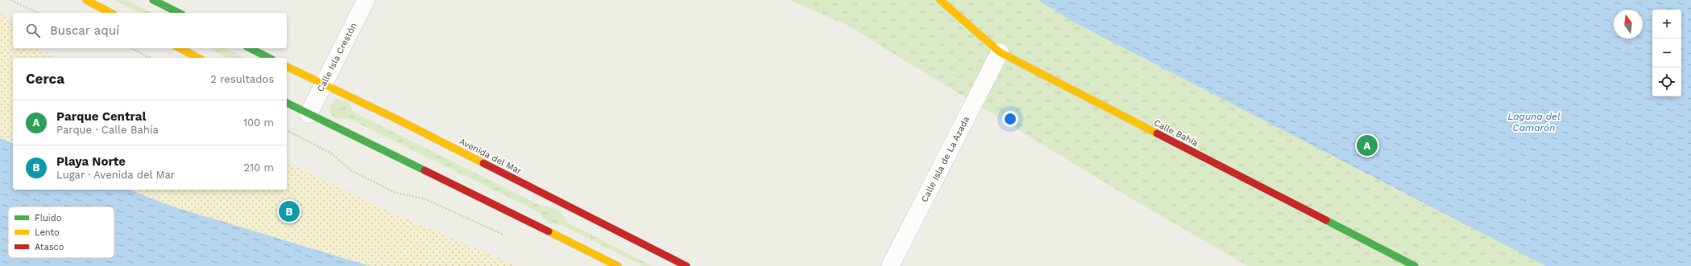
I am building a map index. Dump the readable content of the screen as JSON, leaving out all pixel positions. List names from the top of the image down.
{
  "streets": {
    "main road": ["Calle Bahía", "Avenida del Mar"],
    "street": ["Calle Isla Crestón", "Calle Isla de La Azada"]
  },
  "crossings": [
    ["Calle Isla Crestón", "Avenida del Mar"],
    ["Calle Bahía", "Calle Isla de La Azada"]
  ],
  "water": ["Laguna del Camarón"],
  "legend": ["Fluido", "Lento", "Atasco"],
  "north": "top",
  "page": {
    "map_buttons": ["+", "−"],
    "search": "Buscar aquí",
    "heading": ["Cerca", "2 resultados"],
    "list": [
      {
        "mark": "A",
        "name": "Parque Central",
        "note": "Parque · Calle Bahía",
        "value": "100 m"
      },
      {
        "mark": "B",
        "name": "Playa Norte",
        "note": "Lugar · Avenida del Mar",
        "value": "210 m"
      }
    ],
    "pins": ["A", "B"]
  }
}
